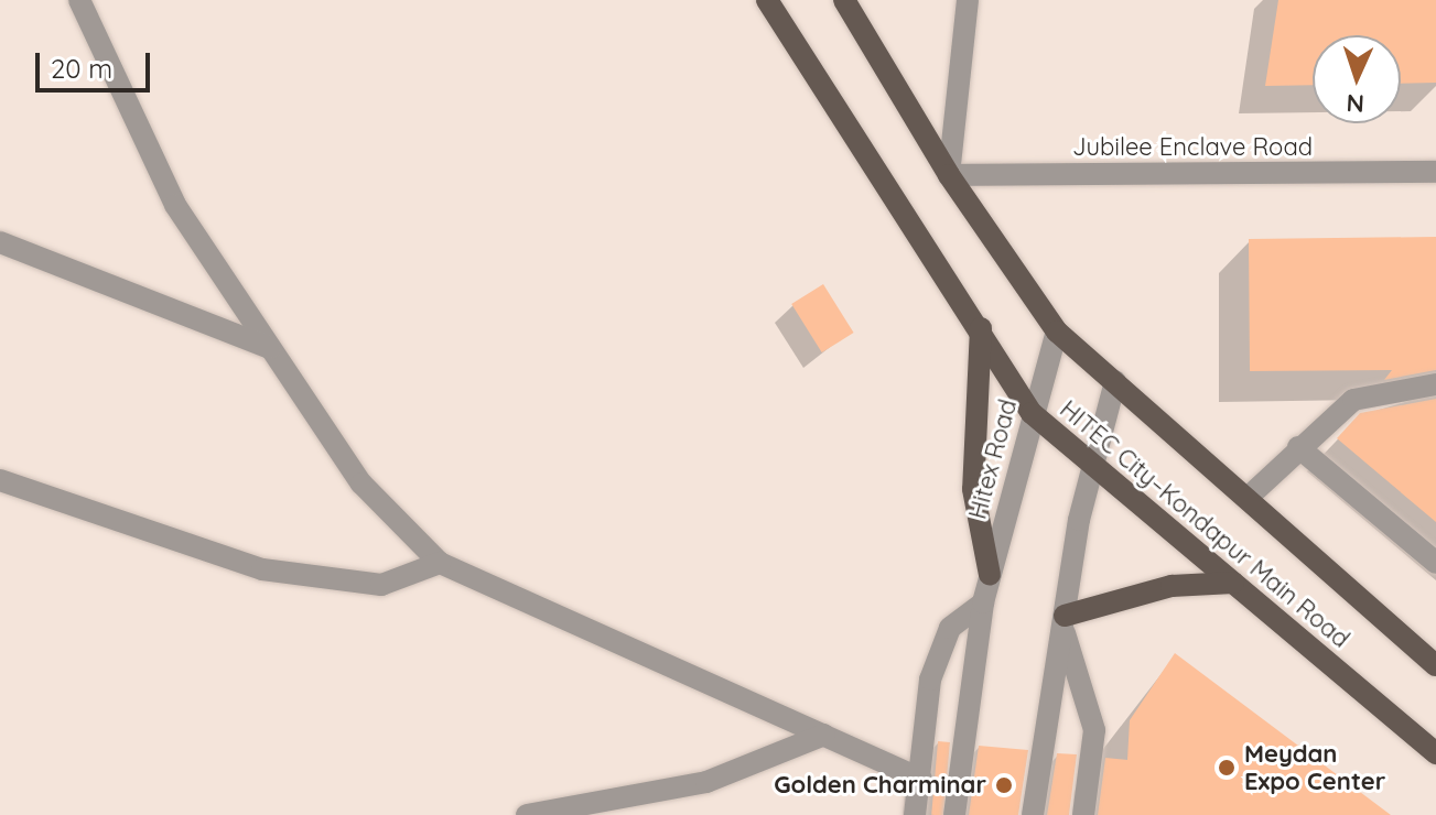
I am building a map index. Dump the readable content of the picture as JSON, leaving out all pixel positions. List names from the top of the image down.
{
  "streets": {
    "main road": ["HITEC City–Kondapur Main Road"],
    "street": ["Jubilee Enclave Road", "Hitex Road"]
  },
  "crossings": [
    ["Jubilee Enclave Road", "HITEC City–Kondapur Main Road"],
    ["Hitex Road", "HITEC City–Kondapur Main Road"]
  ],
  "places": ["Meydan Expo Center", "Golden Charminar"],
  "scale_bar": "20 m",
  "north": "bottom"
}
